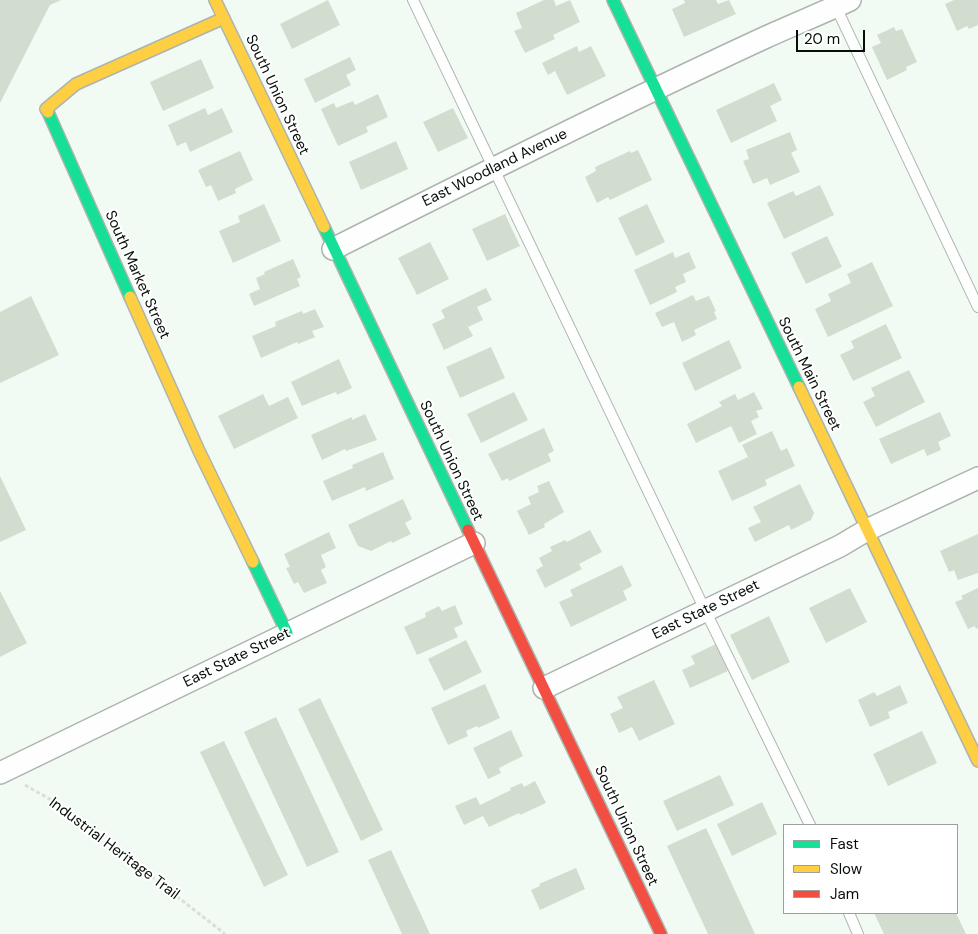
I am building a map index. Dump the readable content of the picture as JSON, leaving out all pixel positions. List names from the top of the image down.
{
  "streets": {
    "street": [
      "South Union Street",
      "East Woodland Avenue",
      "South Market Street",
      "South Main Street",
      "East State Street"
    ],
    "path": ["Industrial Heritage Trail"]
  },
  "crossings": [
    ["South Union Street", "East Woodland Avenue"],
    ["South Union Street", "South Market Street"],
    ["South Union Street", "East State Street"],
    ["East Woodland Avenue", "South Main Street"],
    ["South Market Street", "East State Street"],
    ["South Main Street", "East State Street"],
    ["East State Street", "Industrial Heritage Trail"]
  ],
  "legend": ["Fast", "Slow", "Jam"],
  "scale_bar": "20 m"
}
